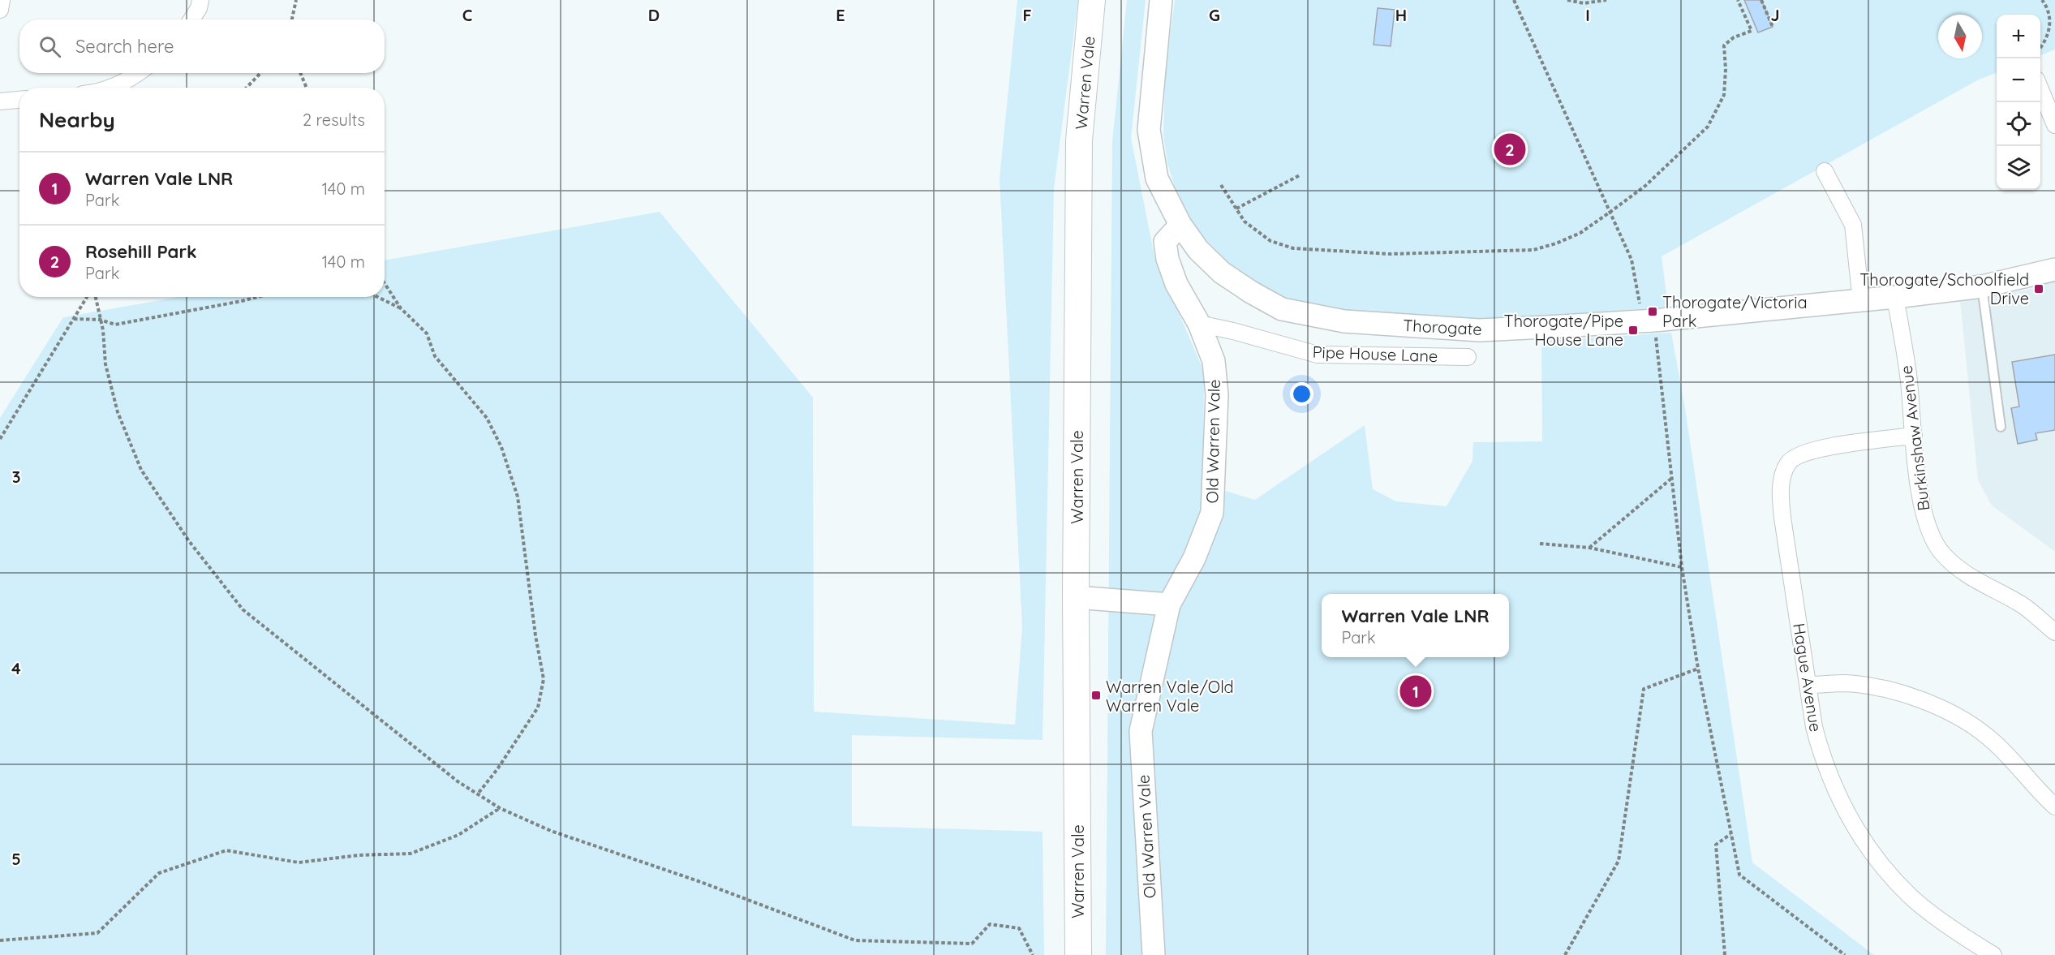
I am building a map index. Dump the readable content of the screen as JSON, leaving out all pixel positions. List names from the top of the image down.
{
  "streets": {
    "main road": ["Warren Vale"],
    "street": [
      "Thorogate",
      "Pipe House Lane",
      "Burkinshaw Avenue",
      "Old Warren Vale",
      "Hague Avenue"
    ]
  },
  "crossings": [
    ["Thorogate", "Burkinshaw Avenue"],
    ["Thorogate", "Old Warren Vale"],
    ["Pipe House Lane", "Old Warren Vale"],
    ["Burkinshaw Avenue", "Hague Avenue"]
  ],
  "places": {
    "transit": [
      "Thorogate/Schoolfield Drive",
      "Thorogate/Victoria Park",
      "Thorogate/Pipe House Lane",
      "Warren Vale/Old Warren Vale"
    ]
  },
  "north": "bottom",
  "page": {
    "map_buttons": ["+", "−"],
    "search": "Search here",
    "heading": ["Nearby", "2 results"],
    "pins": ["2", "1"],
    "list": [
      {
        "mark": "1",
        "name": "Warren Vale LNR",
        "note": "Park",
        "value": "140 m"
      },
      {
        "mark": "2",
        "name": "Rosehill Park",
        "note": "Park",
        "value": "140 m"
      }
    ],
    "popup": ["Warren Vale LNR", "Park"]
  },
  "grid": {
    "columns": [
      "C",
      "D",
      "E",
      "F",
      "G",
      "H",
      "I",
      "J"
    ],
    "rows": ["3", "4", "5"]
  }
}
